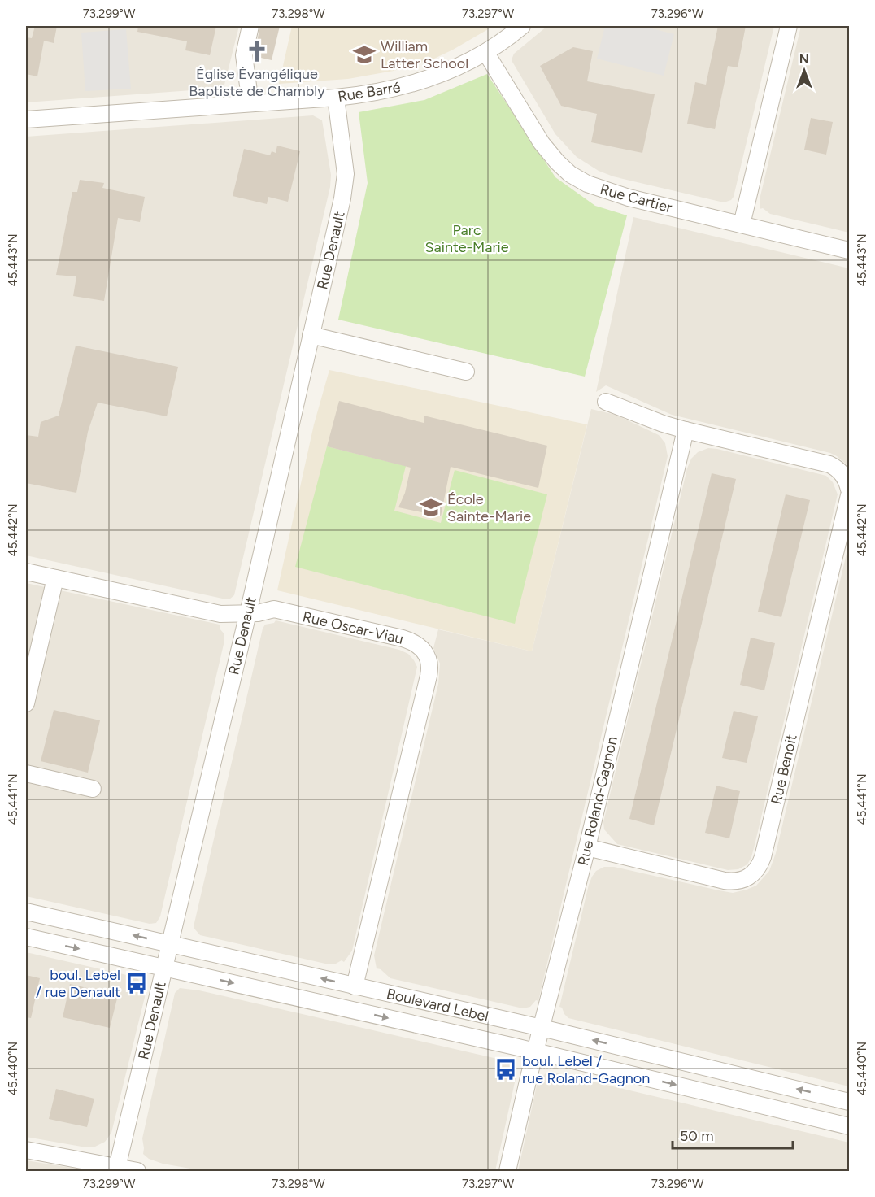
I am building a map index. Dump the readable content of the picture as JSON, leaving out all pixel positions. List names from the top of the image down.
{
  "streets": {
    "street": [
      "Rue Barré",
      "Rue Cartier",
      "Rue Denault",
      "Rue Oscar-Viau",
      "Rue Benoit",
      "Rue Roland-Gagnon",
      "Boulevard Lebel"
    ]
  },
  "crossings": [
    ["Rue Barré", "Rue Cartier"],
    ["Rue Barré", "Rue Denault"],
    ["Rue Denault", "Rue Oscar-Viau"],
    ["Rue Denault", "Boulevard Lebel"],
    ["Rue Oscar-Viau", "Boulevard Lebel"],
    ["Rue Benoit", "Rue Roland-Gagnon"],
    ["Rue Roland-Gagnon", "Boulevard Lebel"]
  ],
  "parks": ["Parc Sainte-Marie"],
  "places": {
    "church": ["Église Évangélique Baptiste de Chambly"],
    "school or university": ["William Latter School", "École Sainte-Marie"],
    "bus stop": ["boul. Lebel / rue Denault", "boul. Lebel / rue Roland-Gagnon"]
  },
  "scale_bar": "50 m",
  "north": "top",
  "coordinates": [
    "73.299°W",
    "73.298°W",
    "73.297°W",
    "73.296°W",
    "45.443°N",
    "45.442°N",
    "45.441°N",
    "45.440°N"
  ]
}
